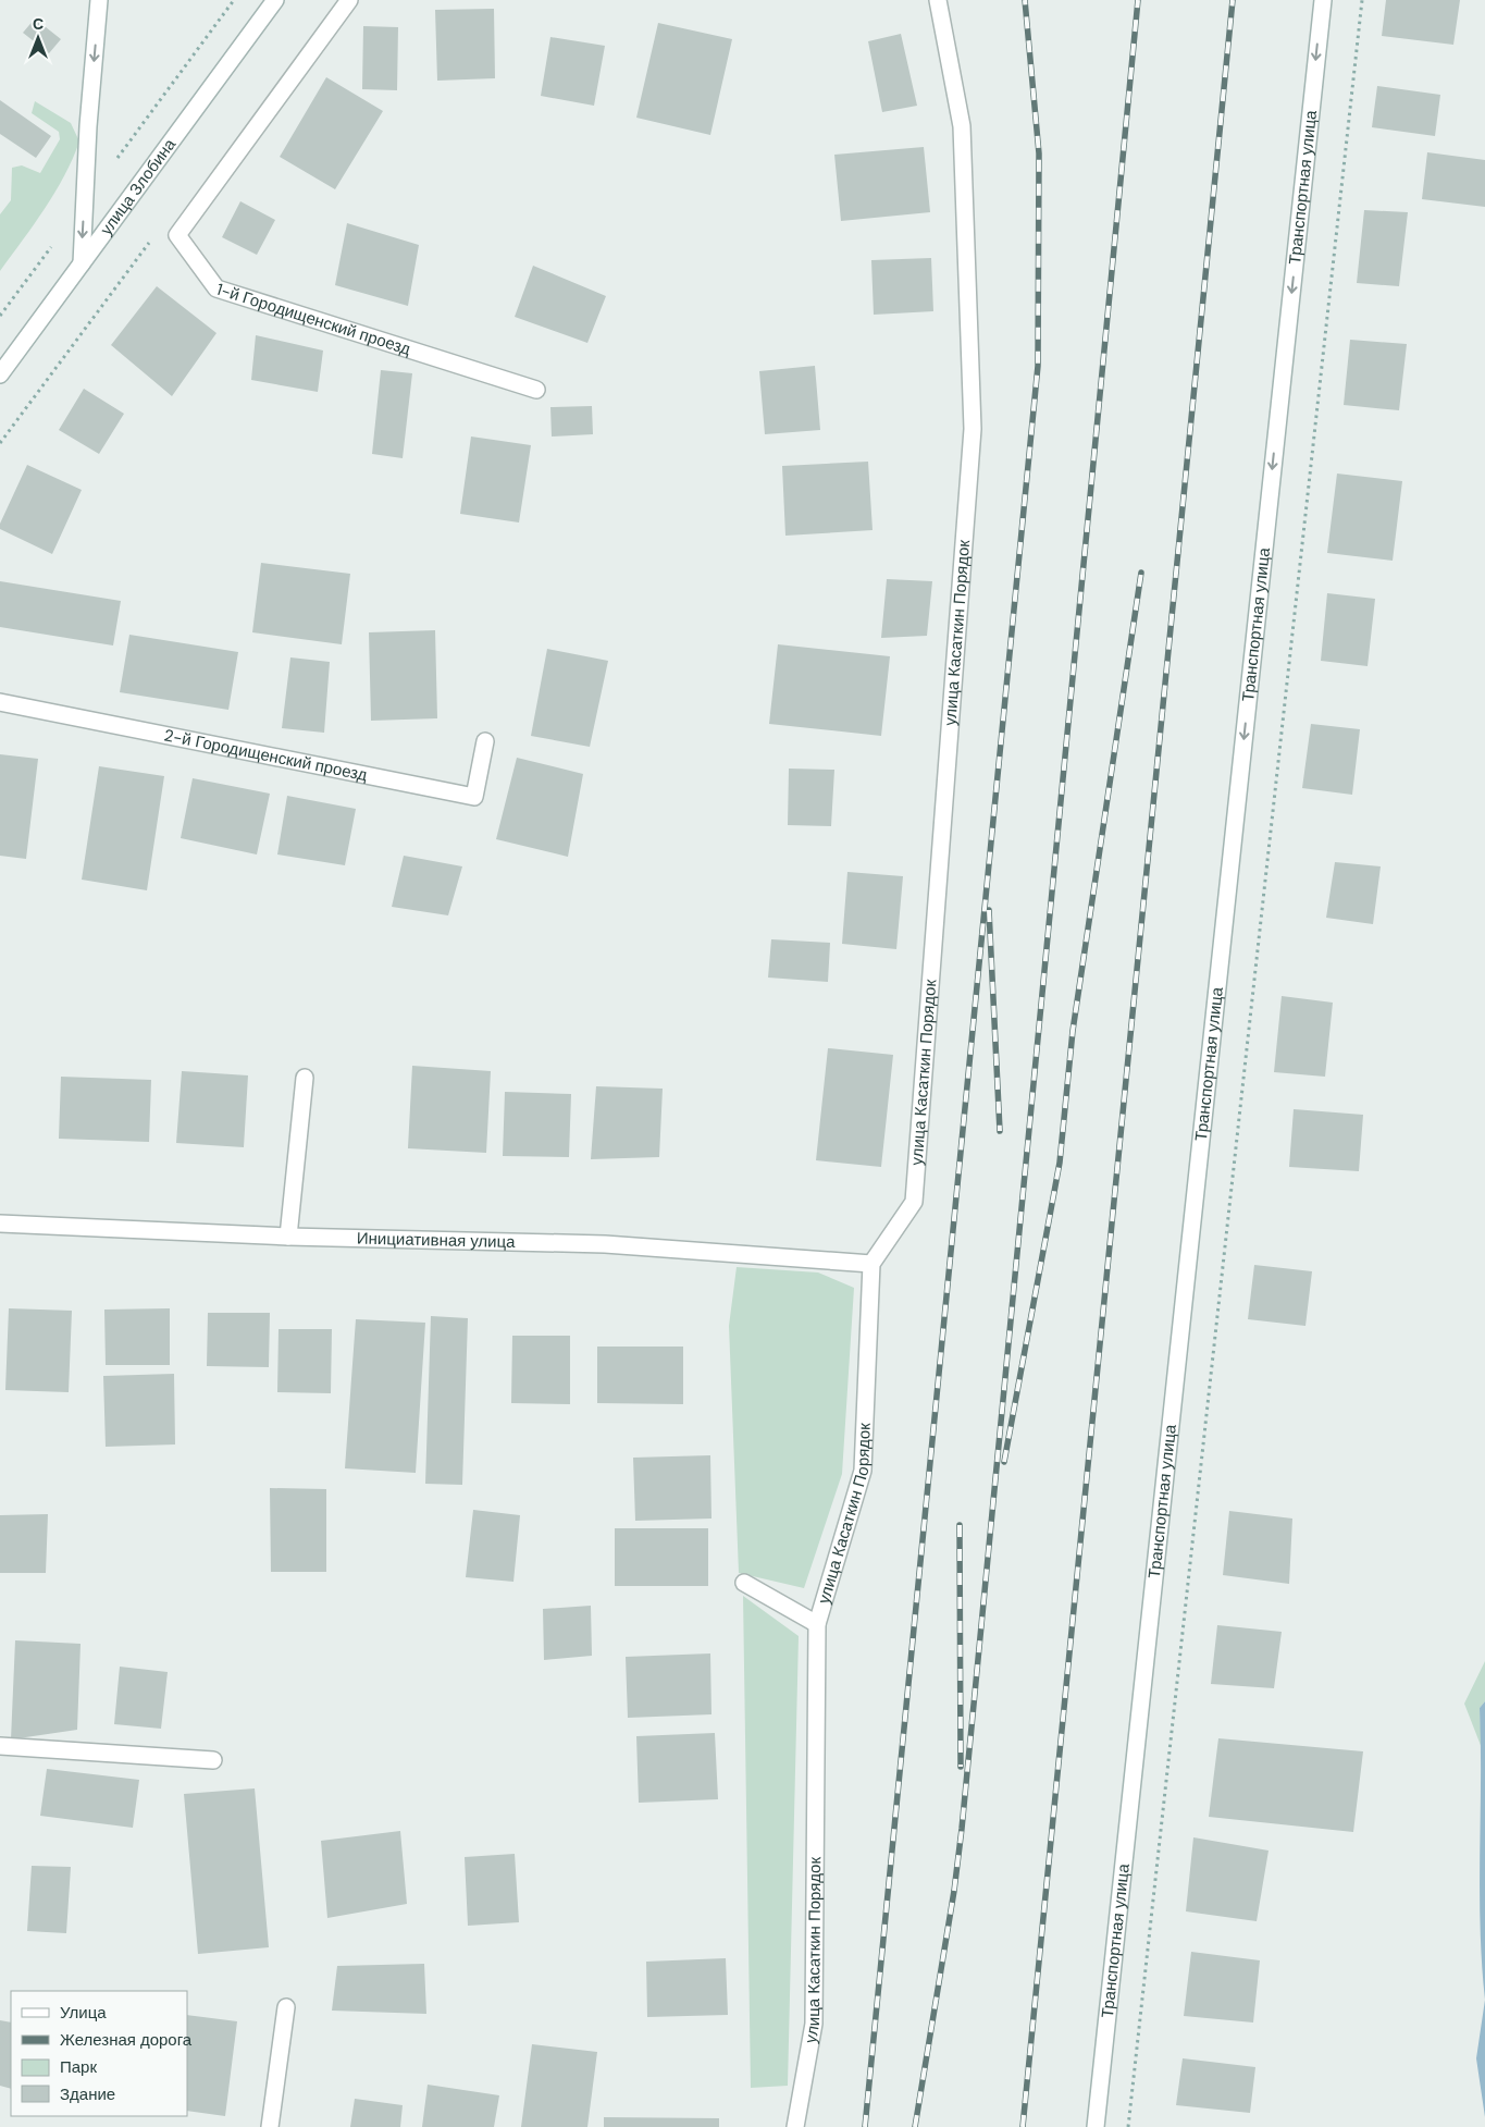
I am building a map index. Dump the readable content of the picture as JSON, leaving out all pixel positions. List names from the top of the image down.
{
  "streets": {
    "street": [
      "улица Злобина",
      "Транспортная улица",
      "1-й Городищенский проезд",
      "улица Касаткин Порядок",
      "2-й Городищенский проезд",
      "Инициативная улица"
    ]
  },
  "crossings": [
    ["улица Касаткин Порядок", "Инициативная улица"]
  ],
  "one_way": ["Транспортная улица"],
  "legend": [
    "Улица",
    "Железная дорога",
    "Парк",
    "Здание"
  ],
  "north": "top"
}
